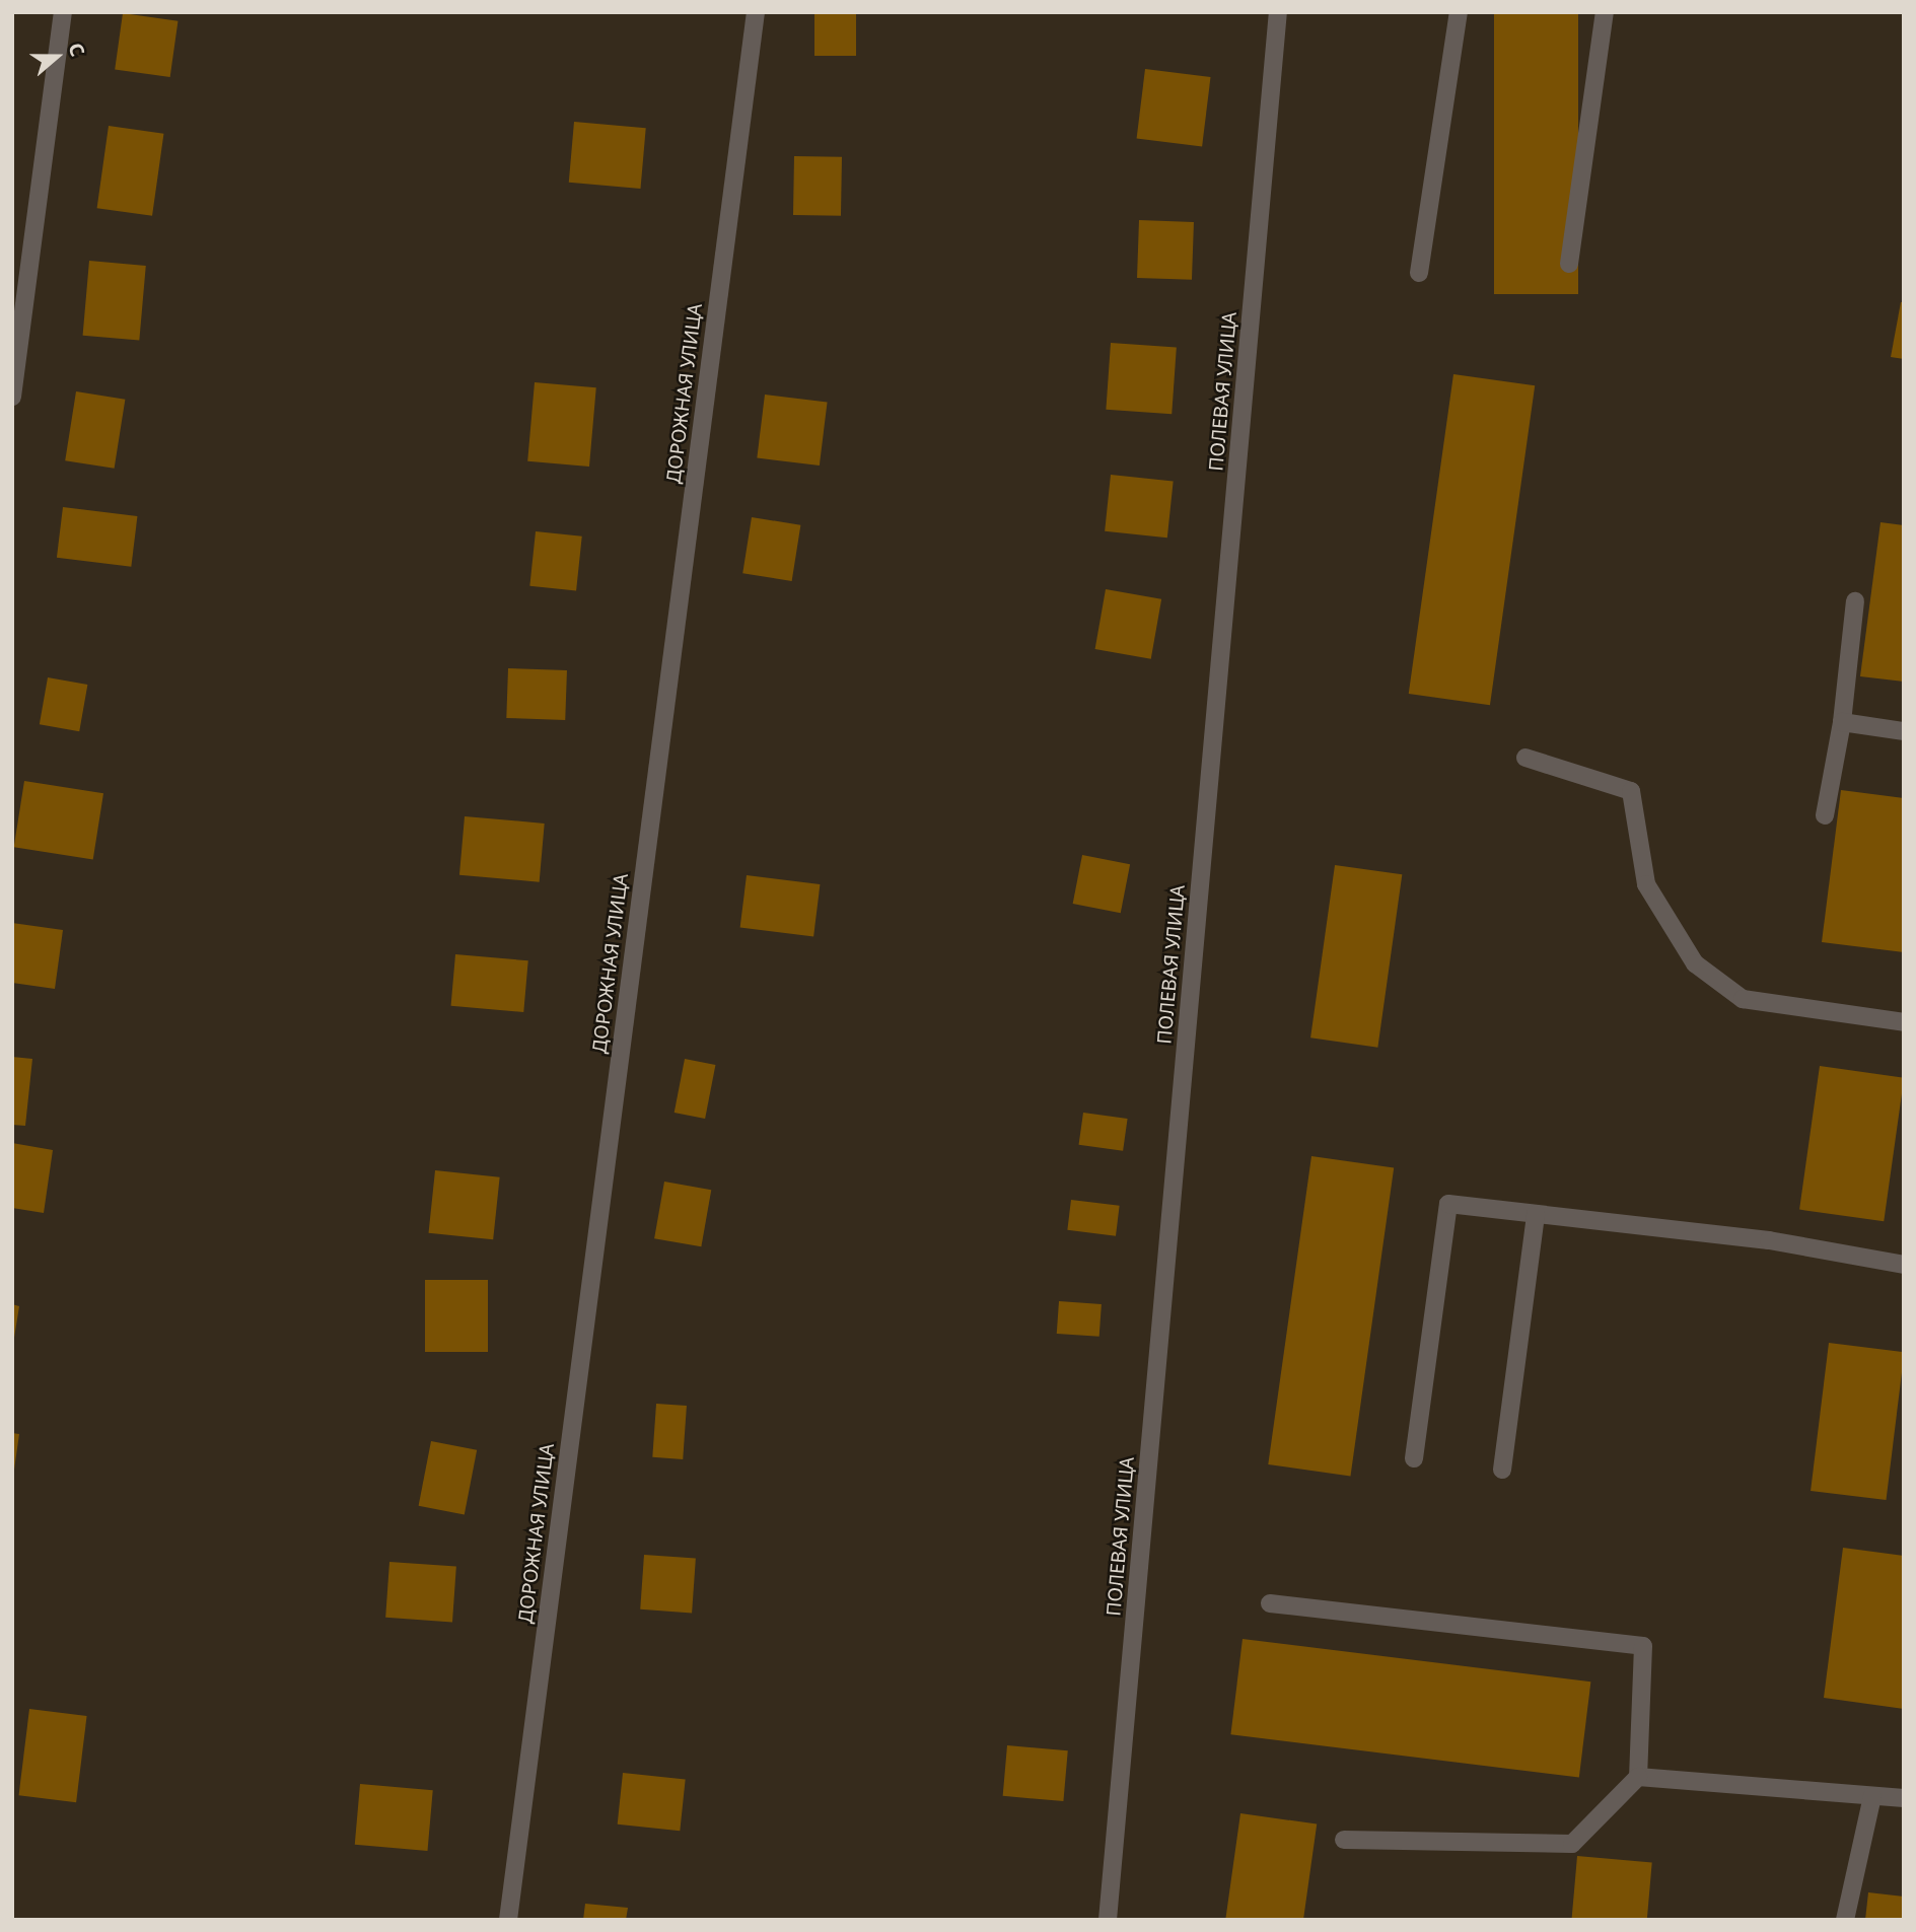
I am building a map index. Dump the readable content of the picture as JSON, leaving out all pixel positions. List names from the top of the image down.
{
  "streets": {
    "street": ["ПОЛЕВАЯ УЛИЦА", "ДОРОЖНАЯ УЛИЦА"]
  },
  "north": "right"
}
